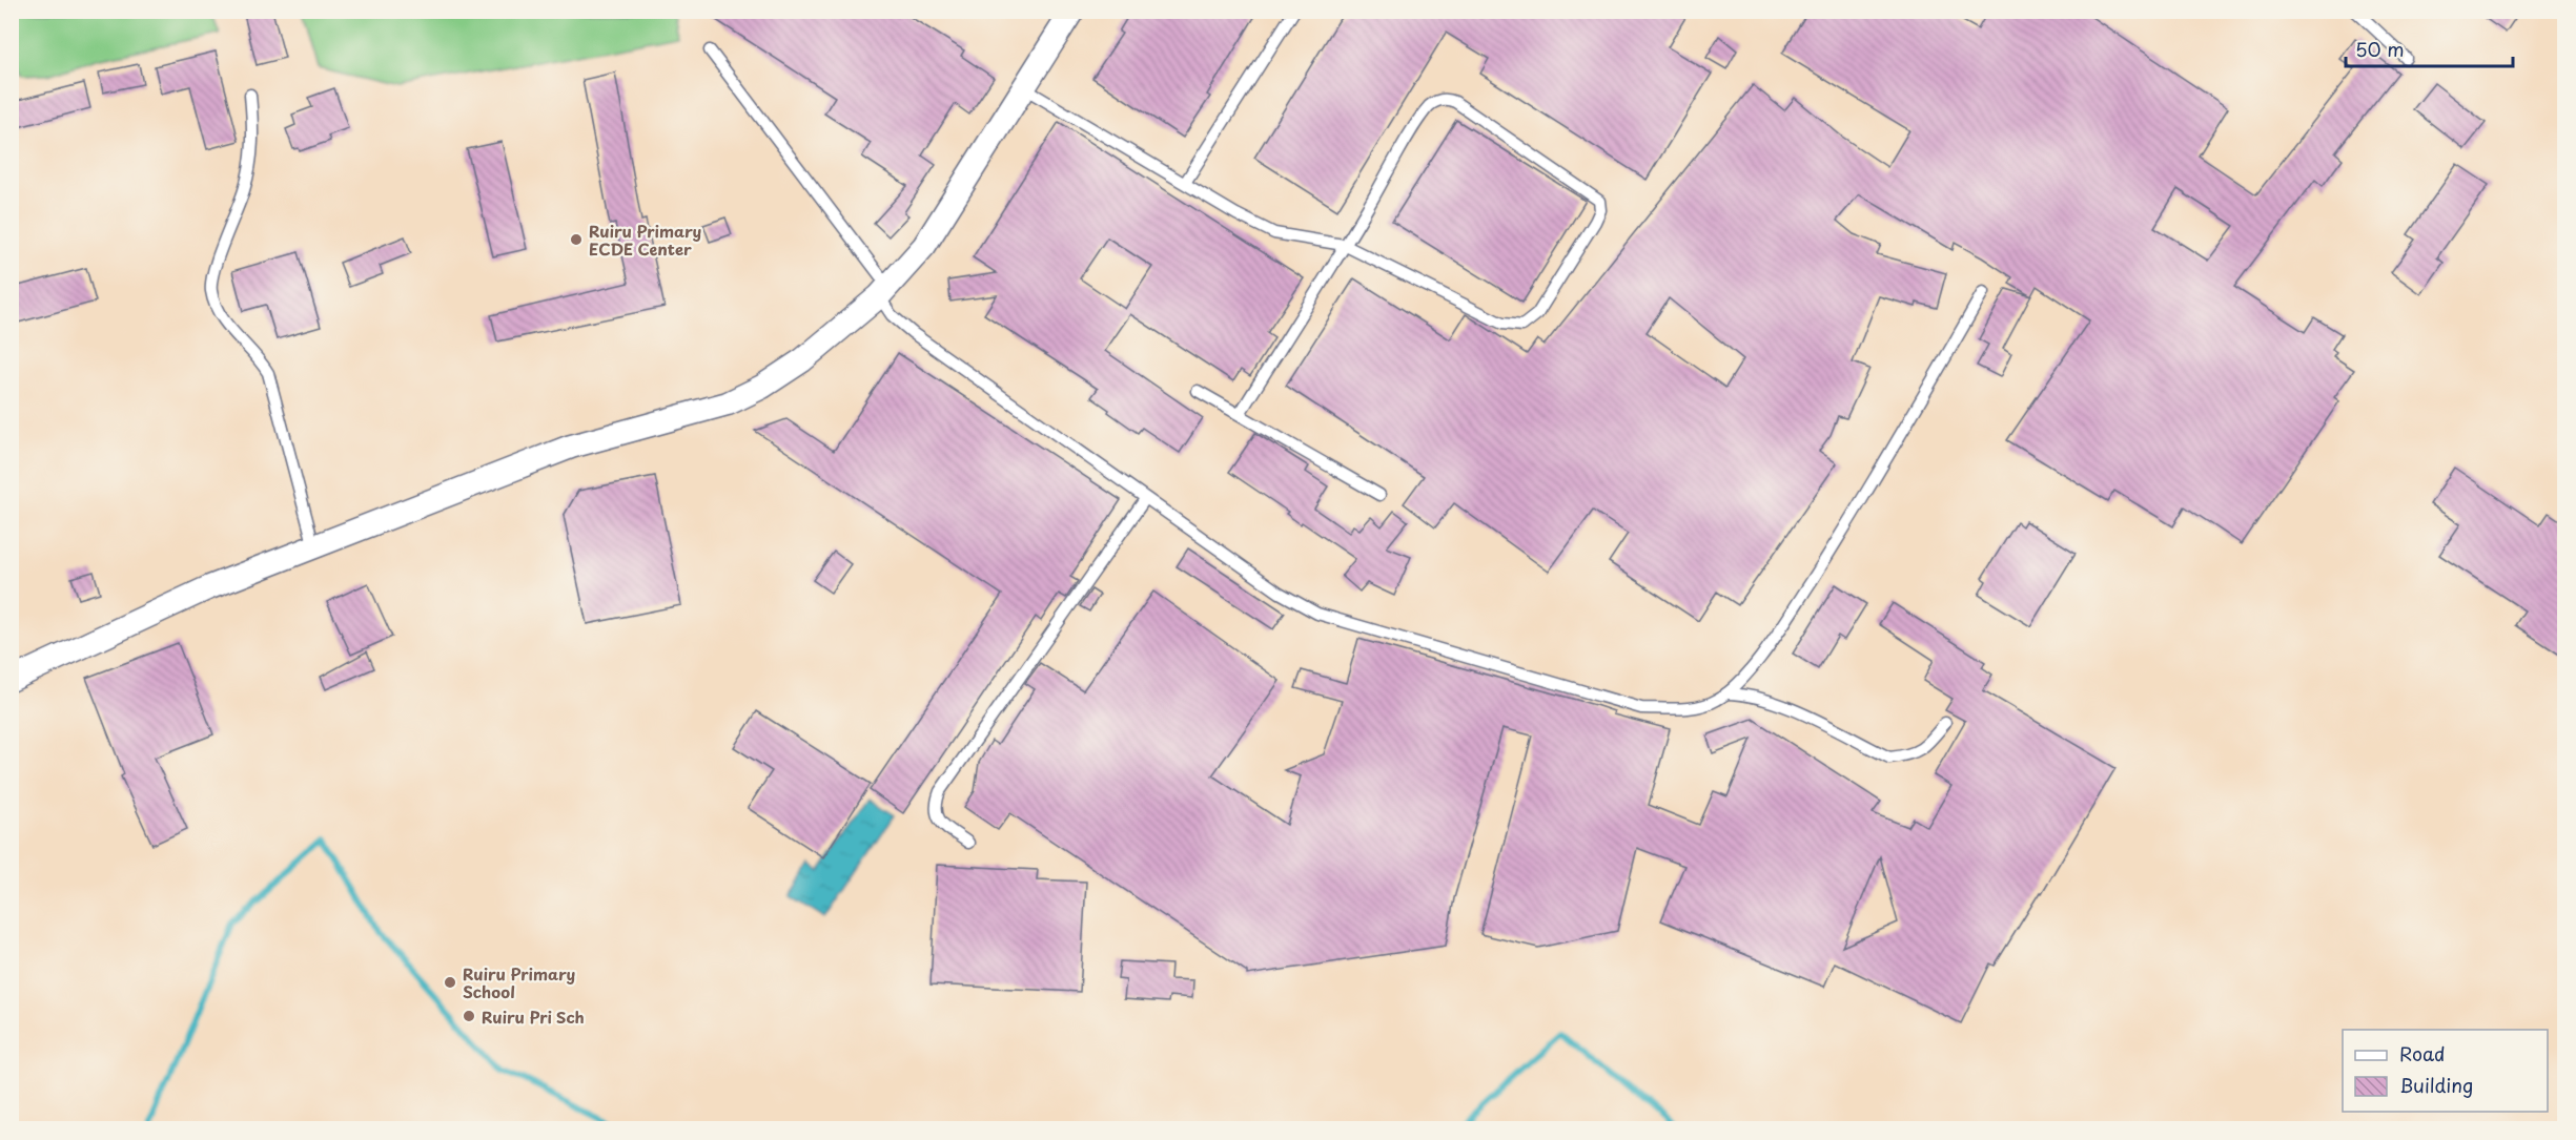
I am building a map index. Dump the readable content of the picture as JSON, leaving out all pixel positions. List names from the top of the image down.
{
  "places": ["Ruiru Primary ECDE Center", "Ruiru Primary School", "Ruiru Pri Sch"],
  "legend": ["Road", "Building"],
  "scale_bar": "50 m"
}
